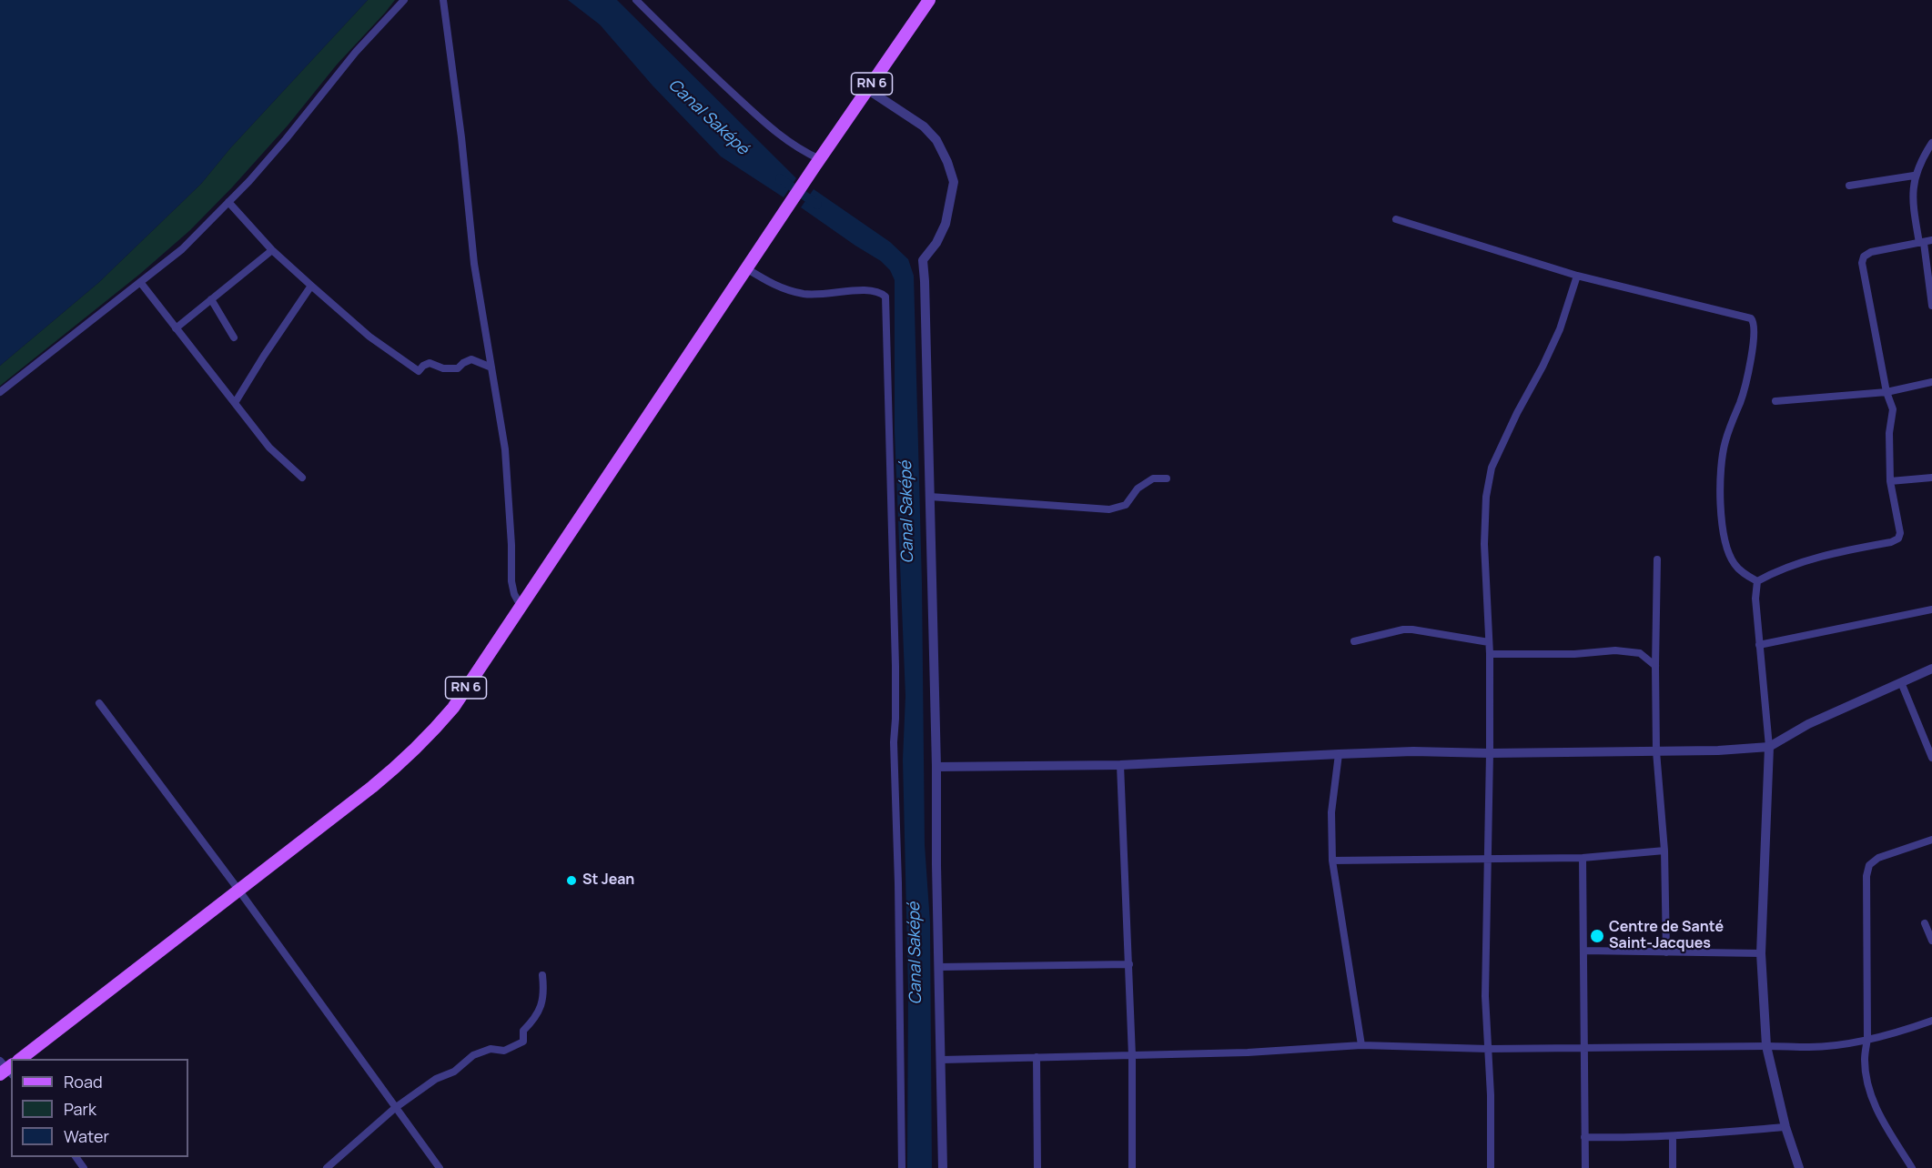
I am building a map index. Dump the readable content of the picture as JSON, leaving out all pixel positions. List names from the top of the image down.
{
  "streets": {
    "main road": ["RN 6"]
  },
  "water": ["Canal Saképé"],
  "places": ["St Jean", "Centre de Santé Saint-Jacques"],
  "legend": ["Road", "Park", "Water"]
}
